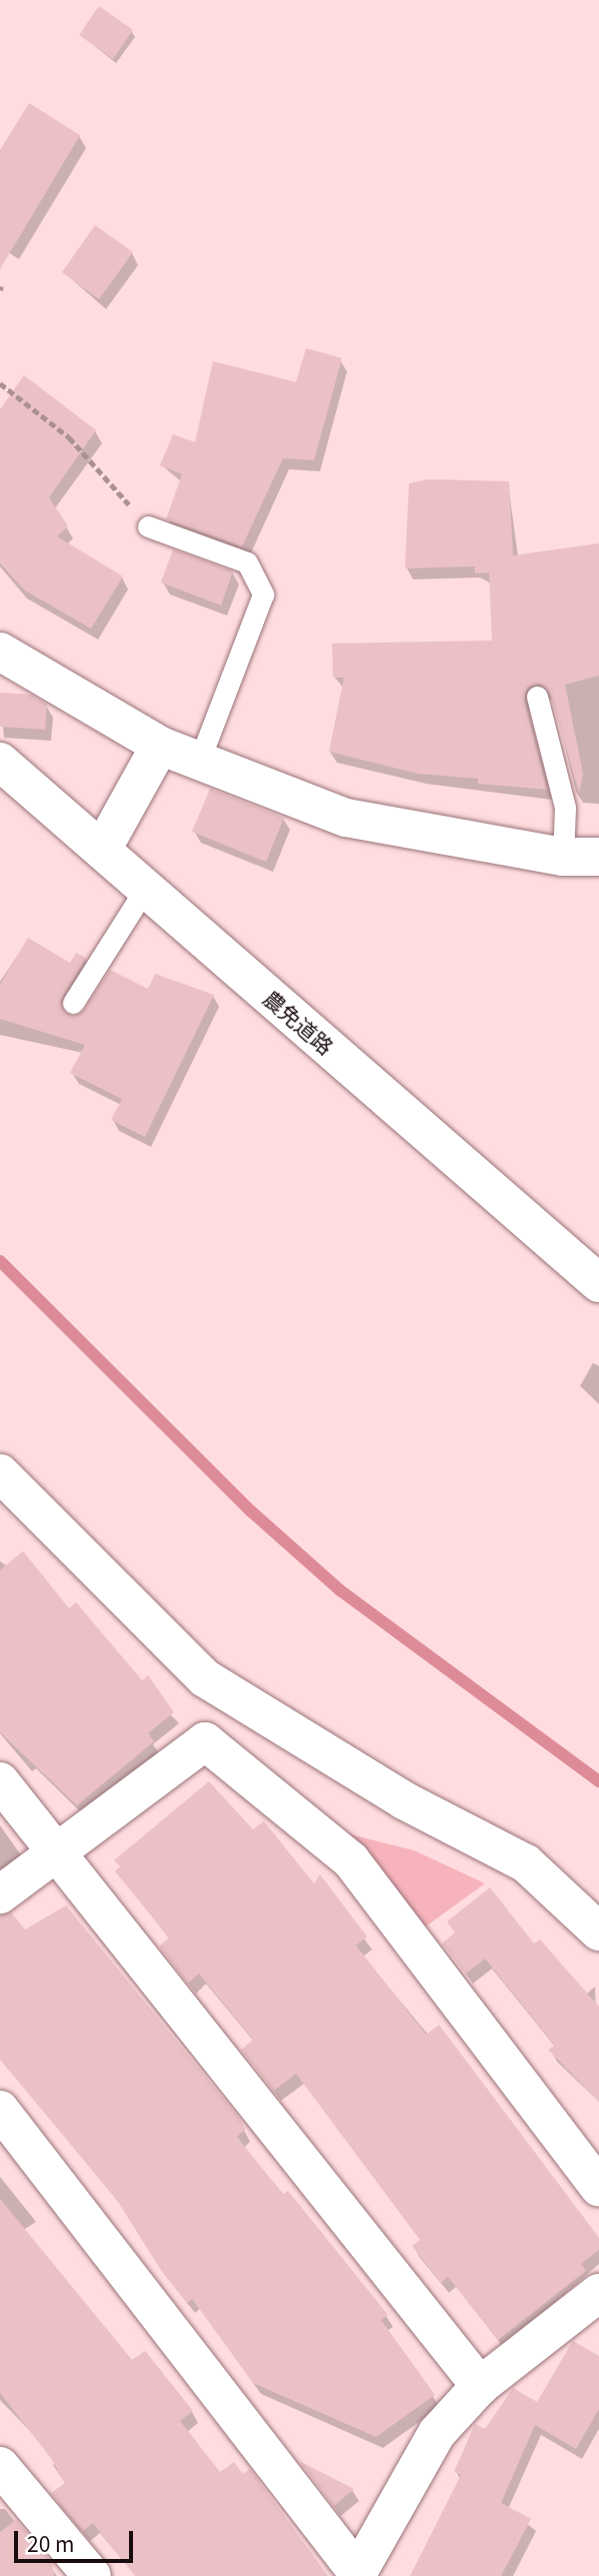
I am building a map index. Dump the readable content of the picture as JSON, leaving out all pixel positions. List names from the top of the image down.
{
  "streets": {
    "street": ["農免道路"]
  },
  "scale_bar": "20 m"
}
